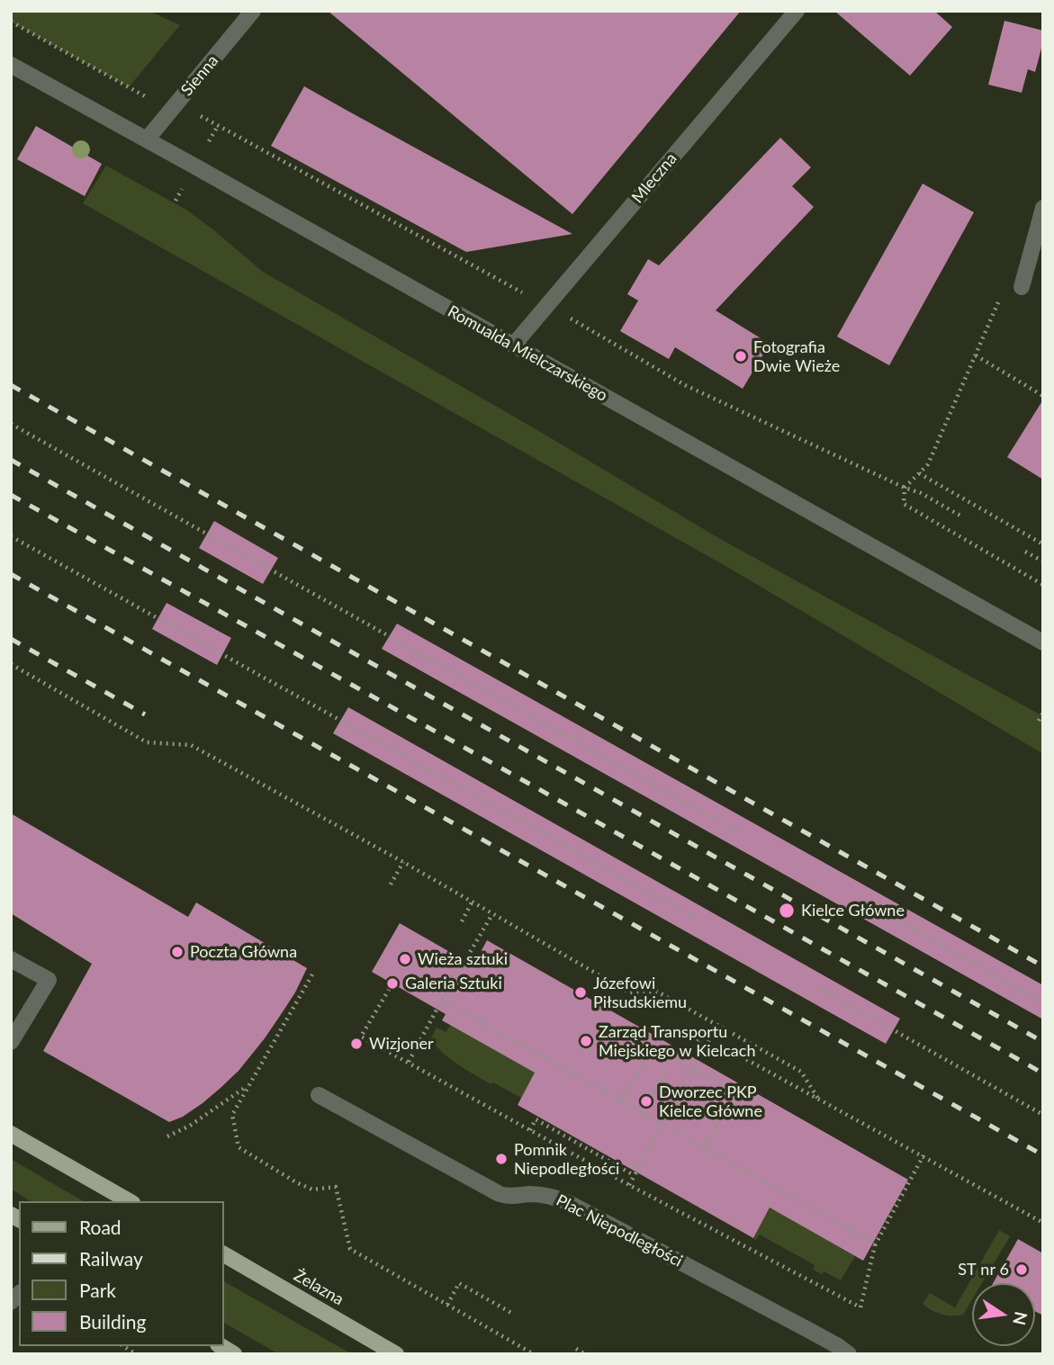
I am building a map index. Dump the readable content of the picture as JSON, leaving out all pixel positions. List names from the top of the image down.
{
  "streets": {
    "main road": ["Żelazna"],
    "street": [
      "Sienna",
      "Mleczna",
      "Romualda Mielczarskiego",
      "Plac Niepodległości"
    ]
  },
  "crossings": [
    ["Sienna", "Romualda Mielczarskiego"],
    ["Mleczna", "Romualda Mielczarskiego"]
  ],
  "places": [
    "Fotografia Dwie Wieże",
    "Kielce Główne",
    "Poczta Główna",
    "Wieża sztuki",
    "Galeria Sztuki",
    "Józefowi Piłsudskiemu",
    "Zarząd Transportu Miejskiego w Kielcach",
    "Wizjoner",
    "Dworzec PKP Kielce Główne",
    "Pomnik Niepodległości",
    "ST nr 6"
  ],
  "legend": [
    "Road",
    "Railway",
    "Park",
    "Building"
  ],
  "north": "right"
}
